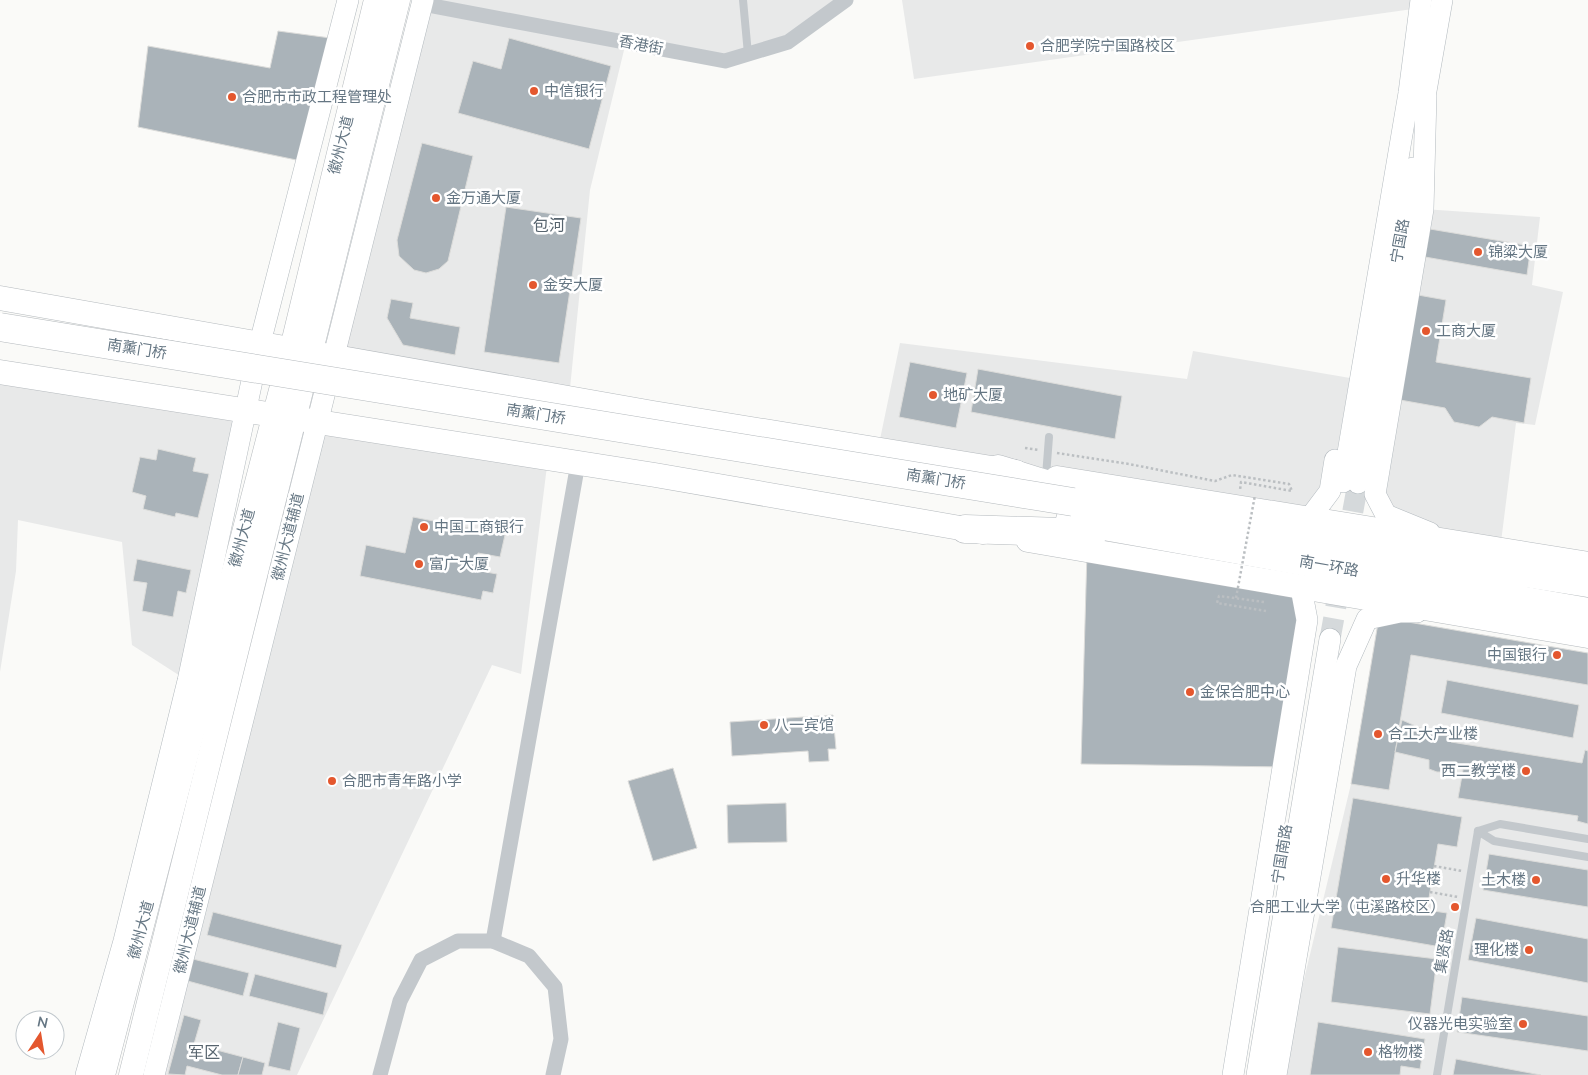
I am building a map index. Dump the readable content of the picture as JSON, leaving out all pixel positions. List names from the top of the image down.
{
  "streets": {
    "highway": ["南薰门桥", "南一环路"],
    "main road": [
      "徽州大道",
      "宁国路",
      "徽州大道辅道",
      "宁国南路"
    ],
    "street": ["香港街"],
    "lane": ["集贤路"]
  },
  "crossings": [
    ["香港街", "徽州大道辅道"],
    ["徽州大道", "徽州大道辅道"],
    ["南薰门桥", "南一环路"]
  ],
  "districts": ["包河", "军区"],
  "places": [
    "合肥学院宁国路校区",
    "中信银行",
    "合肥市市政工程管理处",
    "金万通大厦",
    "锦粱大厦",
    "金安大厦",
    "工商大厦",
    "地矿大厦",
    "中国工商银行",
    "富广大厦",
    "中国银行",
    "金保合肥中心",
    "八一宾馆",
    "合工大产业楼",
    "西二教学楼",
    "合肥市青年路小学",
    "升华楼",
    "土木楼",
    "合肥工业大学（屯溪路校区）",
    "理化楼",
    "仪器光电实验室",
    "格物楼"
  ],
  "north": "top"
}
